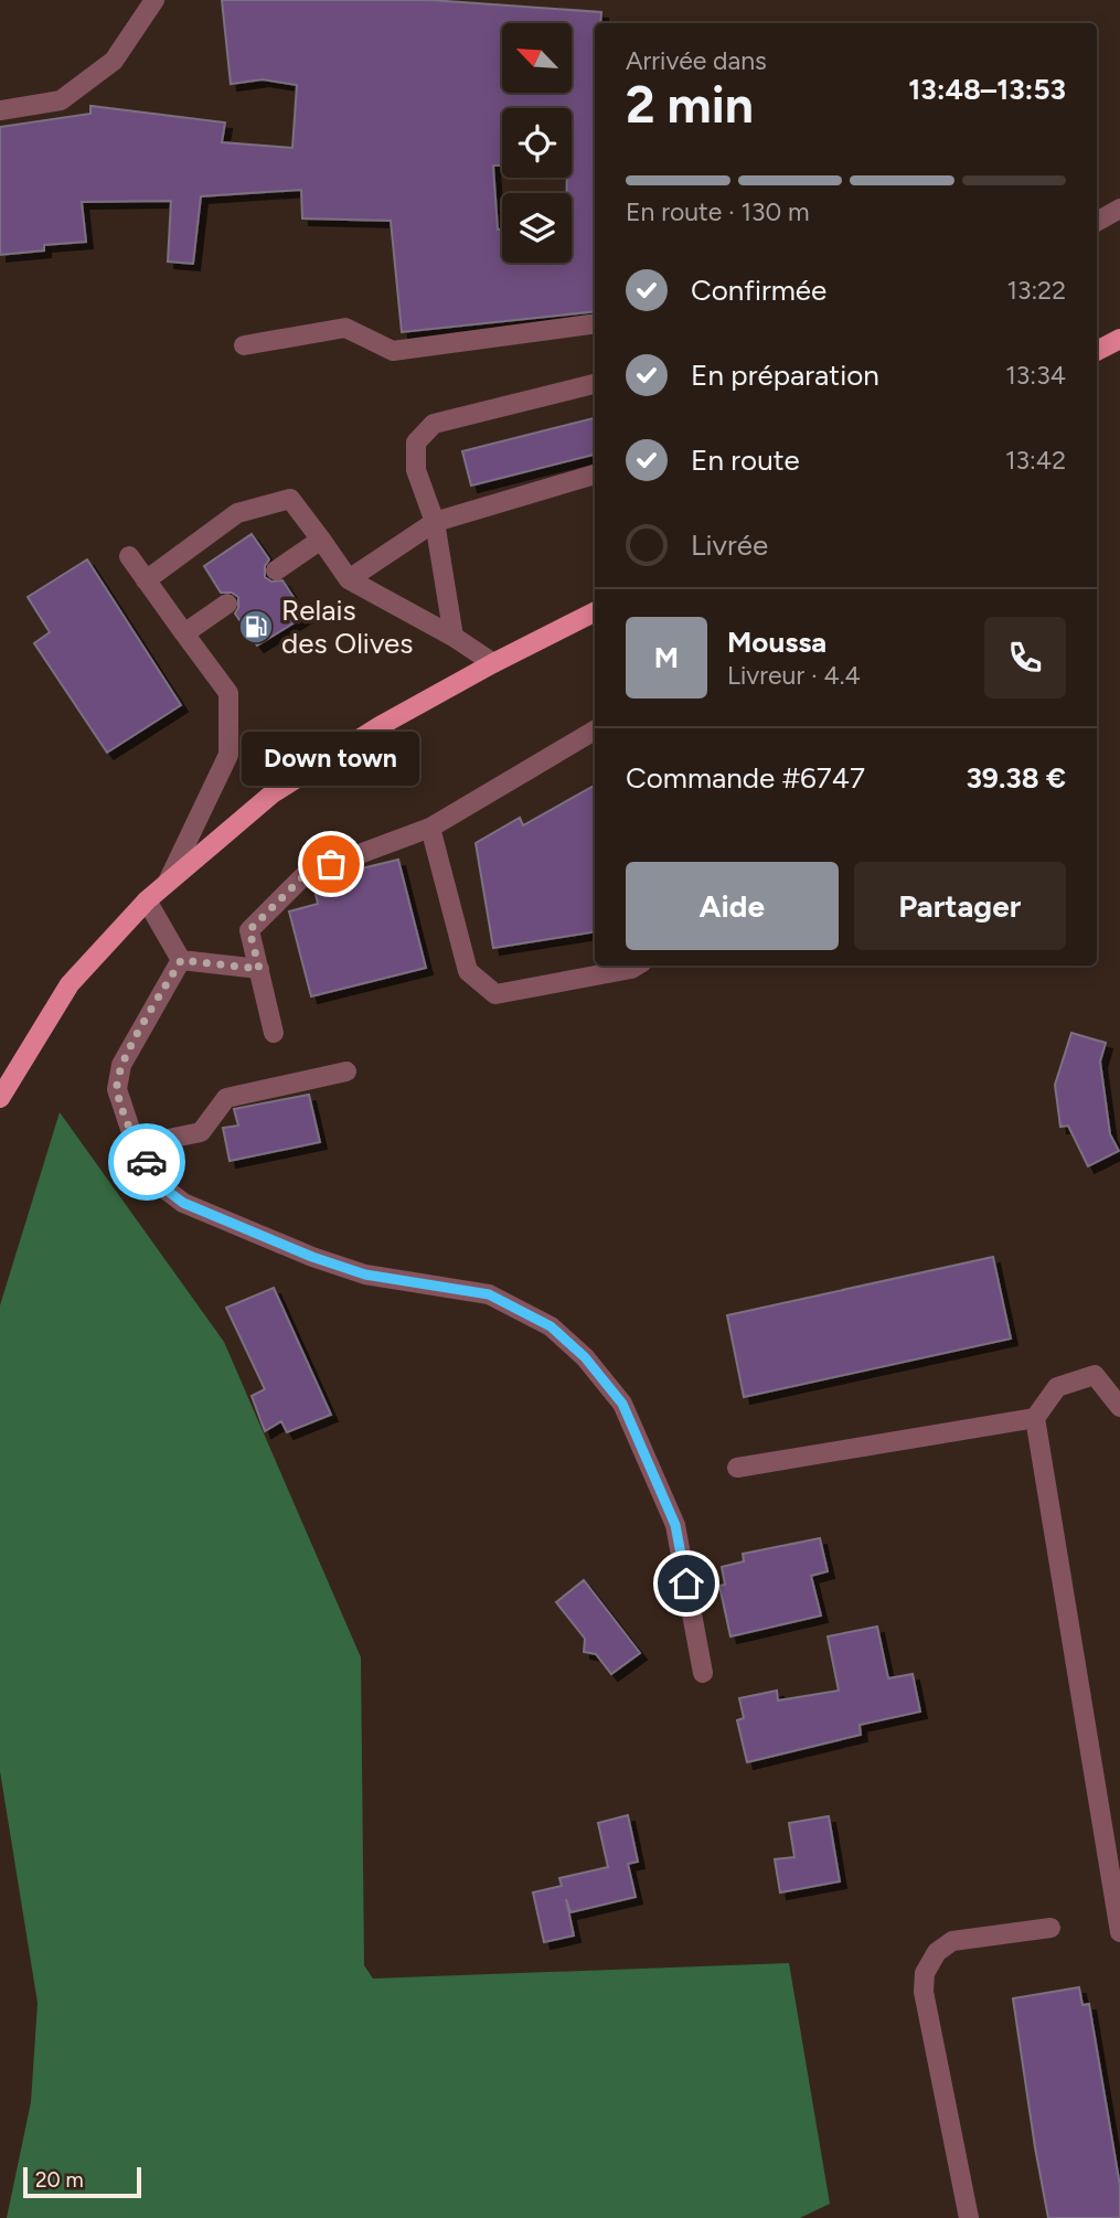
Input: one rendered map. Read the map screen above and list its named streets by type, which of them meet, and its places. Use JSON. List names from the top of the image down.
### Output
{
  "places": {
    "fuel station": ["Relais des Olives"],
    "other": ["Down town"]
  },
  "scale_bar": "20 m",
  "north": "top left",
  "page": {
    "heading": ["2 min", "Arrivée dans", "13:48–13:53"],
    "panel": [
      "Moussa",
      "Livreur · 4.4",
      "Commande #6747",
      "39.38 €"
    ],
    "bar": "En route · 130 m",
    "list": [
      ["Confirmée", "13:22"],
      ["En préparation", "13:34"],
      ["En route", "13:42"],
      "Livrée"
    ],
    "round": "M",
    "bubble": "Down town",
    "buttons": ["Aide", "Partager"],
    "scale": "20 m"
  }
}
